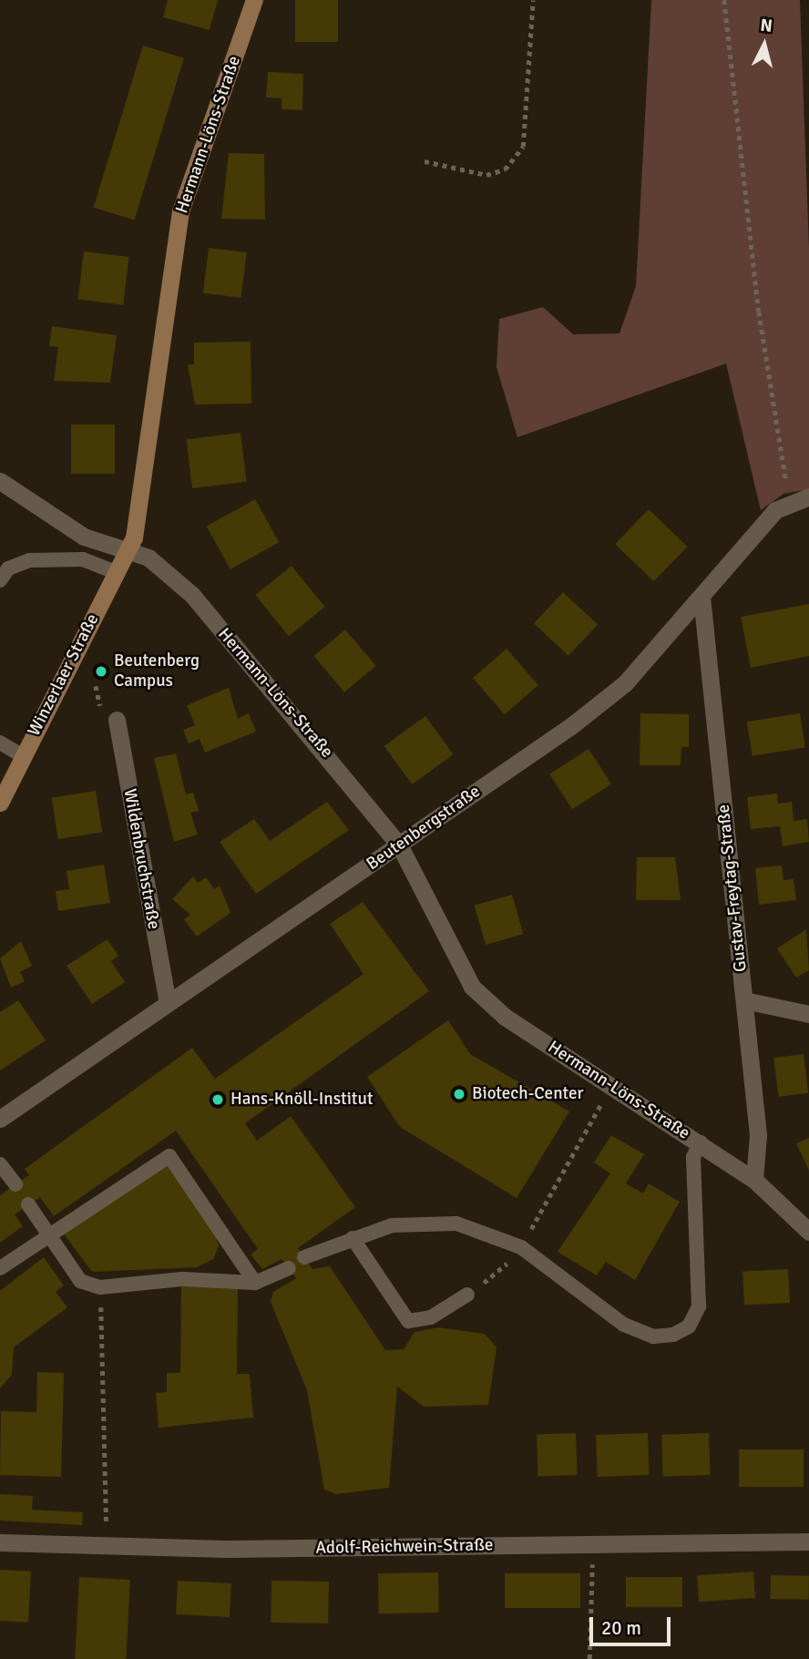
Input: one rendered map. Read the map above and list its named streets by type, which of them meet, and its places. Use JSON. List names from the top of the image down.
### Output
{
  "streets": {
    "main road": ["Hermann-Löns-Straße", "Winzerlaer Straße"],
    "street": [
      "Beutenbergstraße",
      "Wildenbruchstraße",
      "Gustav-Freytag-Straße",
      "Adolf-Reichwein-Straße"
    ]
  },
  "crossings": [
    ["Hermann-Löns-Straße", "Winzerlaer Straße"],
    ["Hermann-Löns-Straße", "Beutenbergstraße"],
    ["Hermann-Löns-Straße", "Gustav-Freytag-Straße"],
    ["Beutenbergstraße", "Wildenbruchstraße"],
    ["Beutenbergstraße", "Gustav-Freytag-Straße"]
  ],
  "places": ["Beutenberg Campus", "Biotech-Center", "Hans-Knöll-Institut"],
  "scale_bar": "20 m",
  "north": "top"
}
